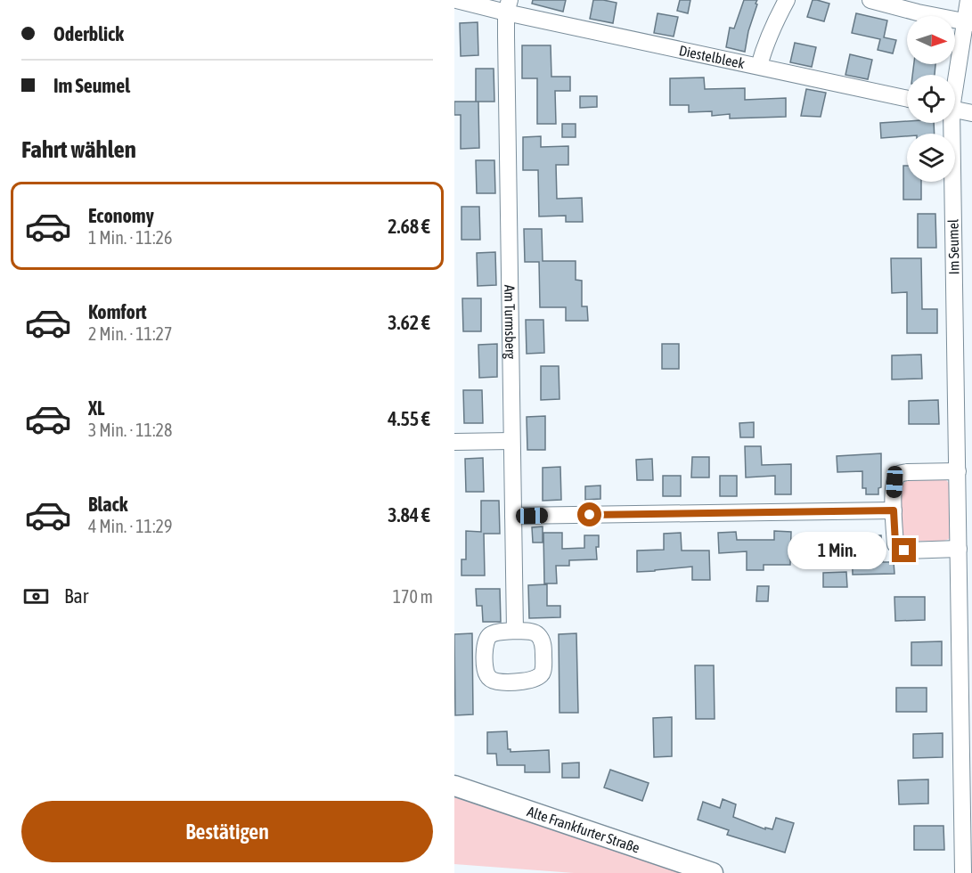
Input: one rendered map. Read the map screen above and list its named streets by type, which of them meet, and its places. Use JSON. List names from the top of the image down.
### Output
{
  "streets": {
    "street": [
      "Diestelbleek",
      "Im Seumel",
      "Am Turmsberg",
      "Alte Frankfurter Straße"
    ]
  },
  "crossings": [
    ["Diestelbleek", "Am Turmsberg"]
  ],
  "north": "right",
  "page": {
    "banner": ["Oderblick", "Im Seumel"],
    "heading": "Fahrt wählen",
    "list": [
      {
        "name": "Economy",
        "note": "1 Min. · 11:26",
        "value": "2.68 €"
      },
      {
        "name": "Komfort",
        "note": "2 Min. · 11:27",
        "value": "3.62 €"
      },
      {
        "name": "XL",
        "note": "3 Min. · 11:28",
        "value": "4.55 €"
      },
      {
        "name": "Black",
        "note": "4 Min. · 11:29",
        "value": "3.84 €"
      }
    ],
    "bubble": "1 Min.",
    "pay": ["Bar", "170 m"],
    "buttons": "Bestätigen"
  }
}
